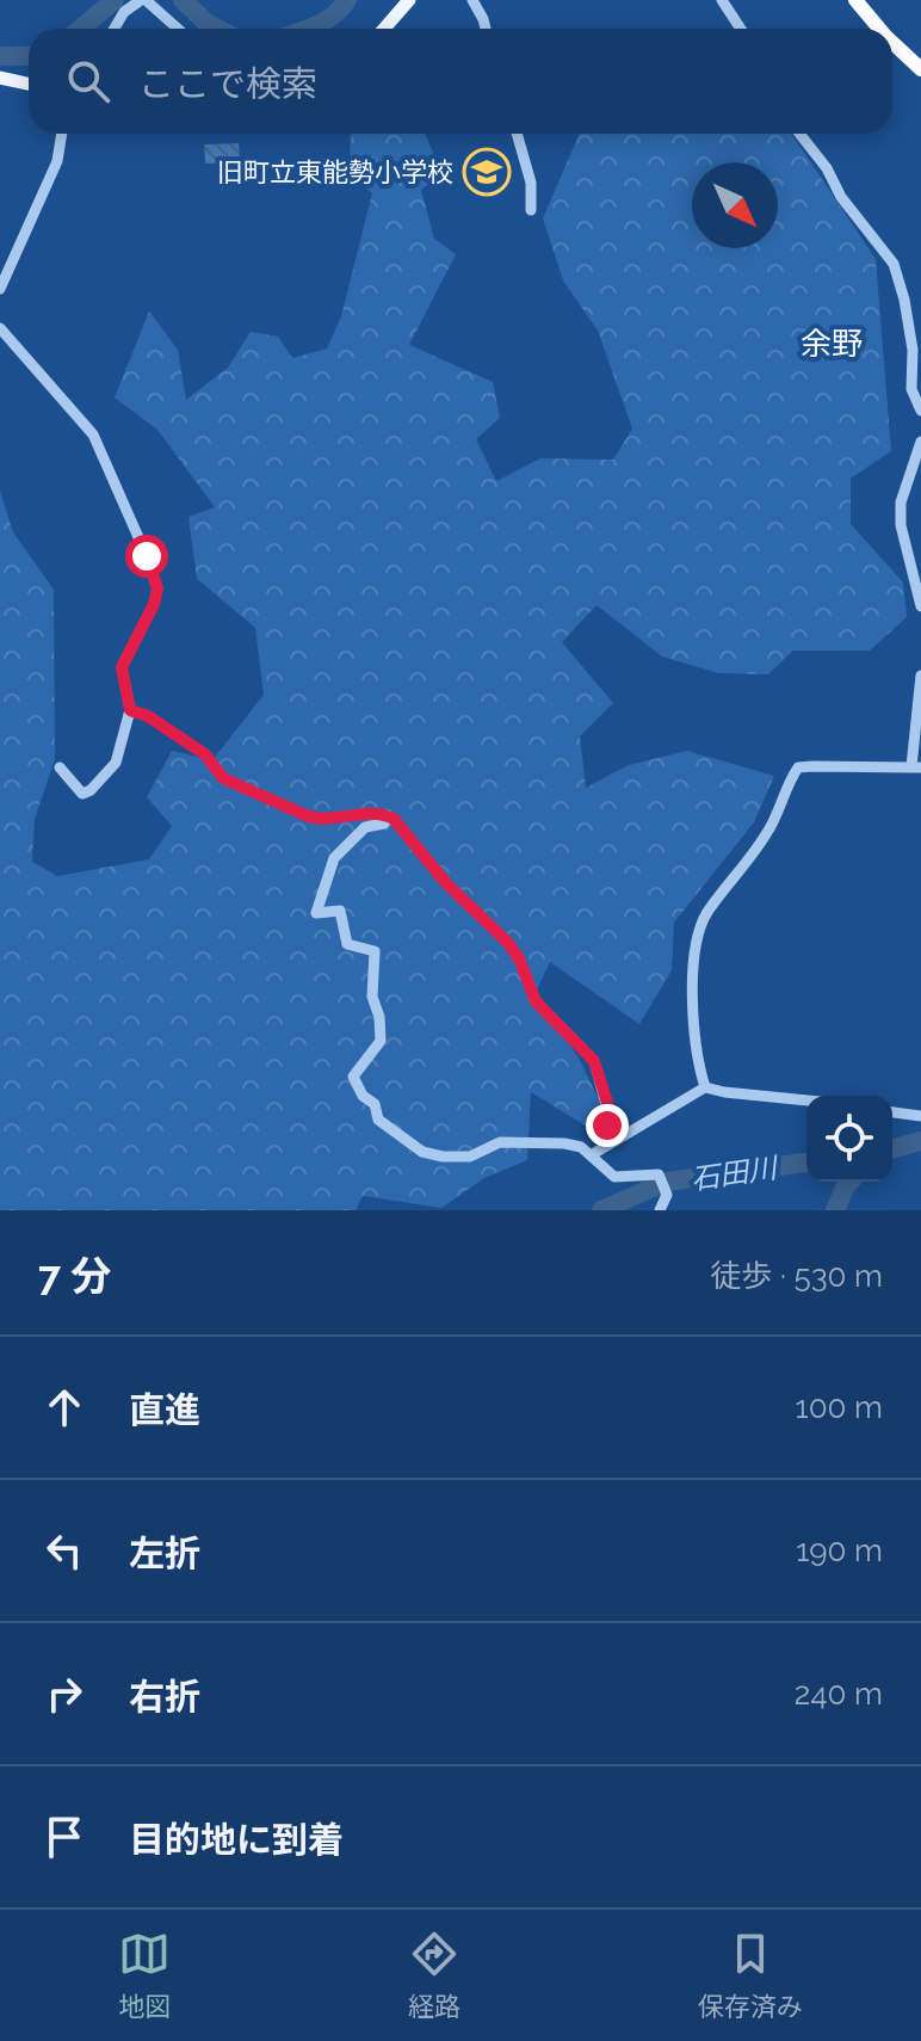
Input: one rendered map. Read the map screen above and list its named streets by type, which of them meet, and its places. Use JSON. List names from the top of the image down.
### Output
{
  "districts": ["余野"],
  "water": ["石田川"],
  "places": {
    "school or university": ["旧町立東能勢小学校"]
  },
  "north": "bottom right",
  "page": {
    "search": "ここで検索",
    "heading": ["7 分", "徒歩 · 530 m"],
    "list": [
      ["直進", "100 m"],
      ["左折", "190 m"],
      ["右折", "240 m"],
      "目的地に到着"
    ],
    "nav": ["地図", "経路", "保存済み"]
  }
}
